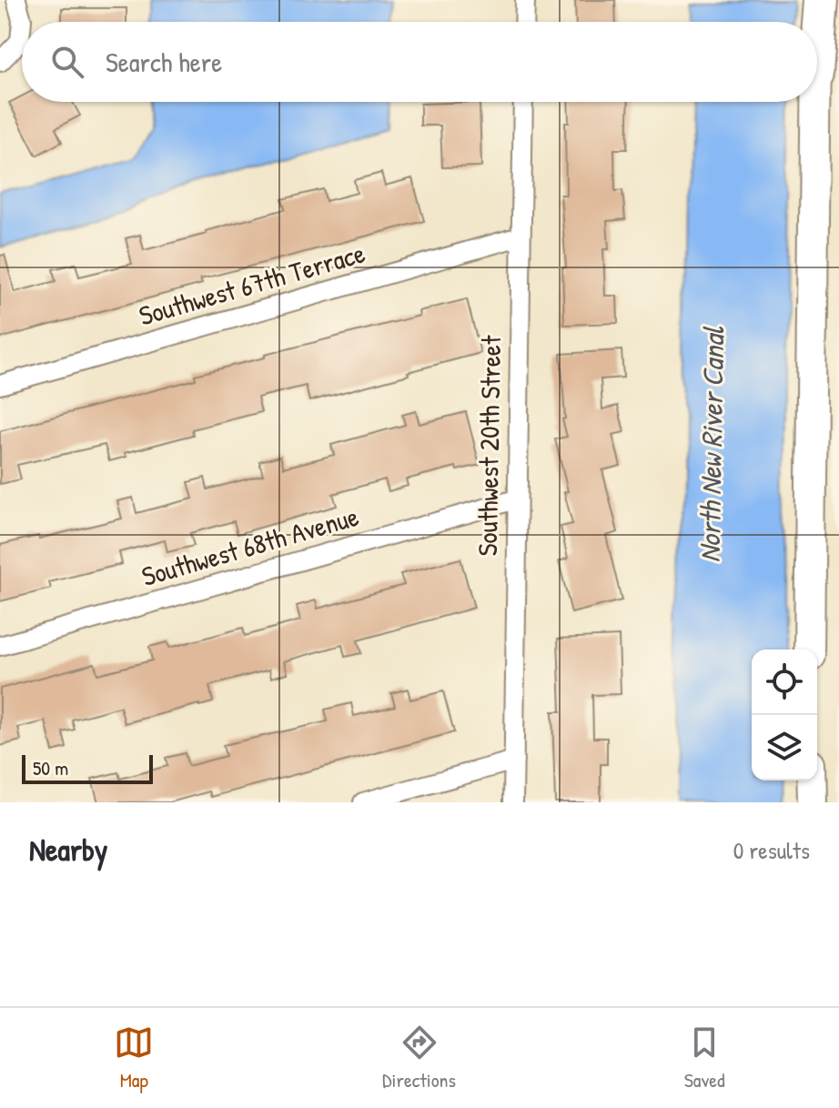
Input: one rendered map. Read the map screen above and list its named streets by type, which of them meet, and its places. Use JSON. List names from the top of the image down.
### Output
{
  "streets": {
    "street": ["Southwest 67th Terrace", "Southwest 20th Street", "Southwest 68th Avenue"]
  },
  "crossings": [
    ["Southwest 67th Terrace", "Southwest 20th Street"],
    ["Southwest 20th Street", "Southwest 68th Avenue"]
  ],
  "water": ["North New River Canal"],
  "scale_bar": "50 m",
  "page": {
    "search": "Search here",
    "scale": "50 m",
    "heading": ["Nearby", "0 results"],
    "nav": ["Map", "Directions", "Saved"]
  }
}
